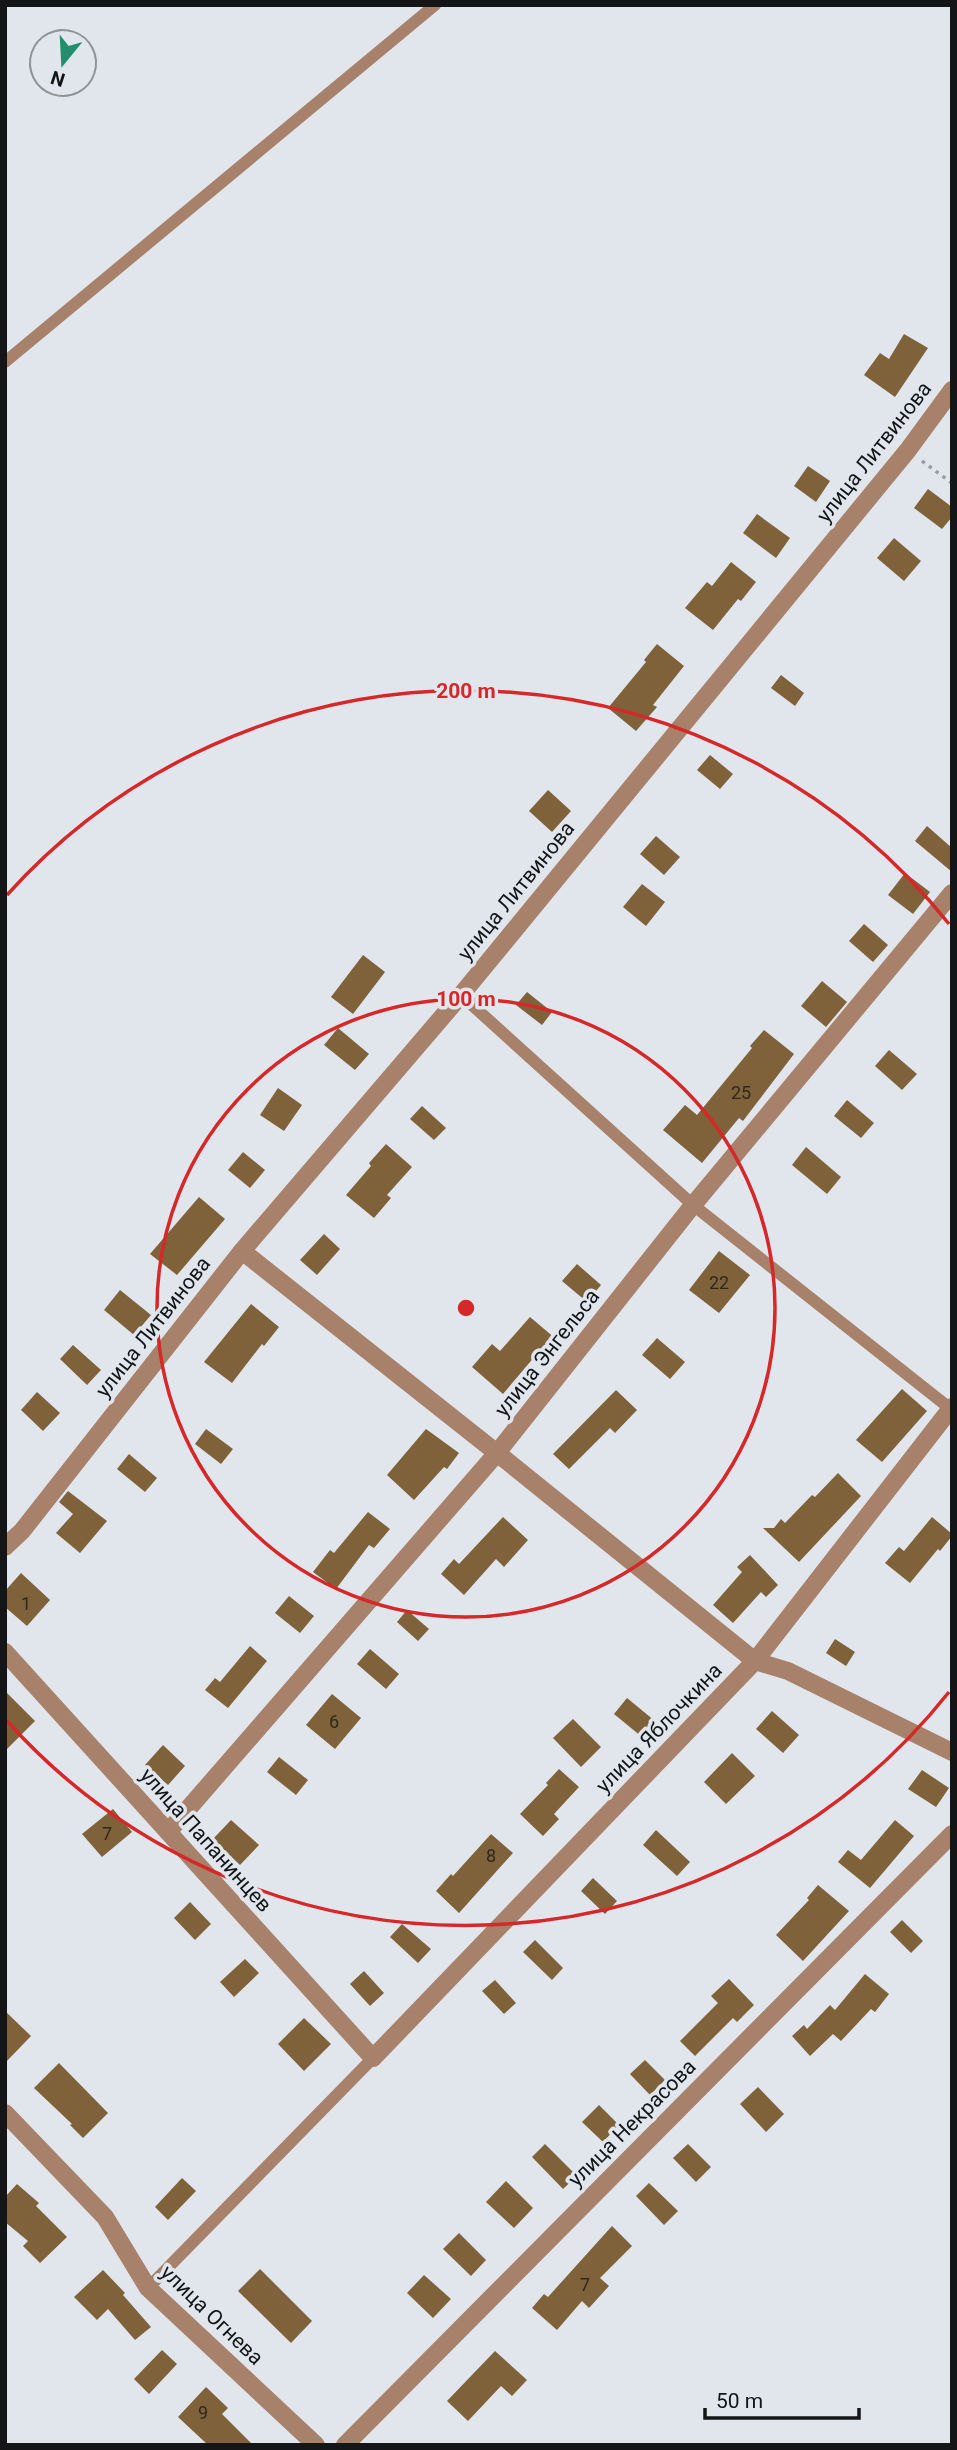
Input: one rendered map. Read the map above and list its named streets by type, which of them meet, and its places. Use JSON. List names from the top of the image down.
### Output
{
  "streets": {
    "street": [
      "улица Литвинова",
      "улица Энгельса",
      "улица Яблочкина",
      "улица Папанинцев",
      "улица Некрасова",
      "улица Огнева"
    ]
  },
  "crossings": [
    ["улица Энгельса", "улица Папанинцев"],
    ["улица Яблочкина", "улица Папанинцев"]
  ],
  "house_numbers": [
    "25",
    "22",
    "1",
    "6",
    "7",
    "8",
    "7",
    "9"
  ],
  "scale_bar": "50 m",
  "north": "bottom",
  "rings": ["200 m", "100 m"]
}
